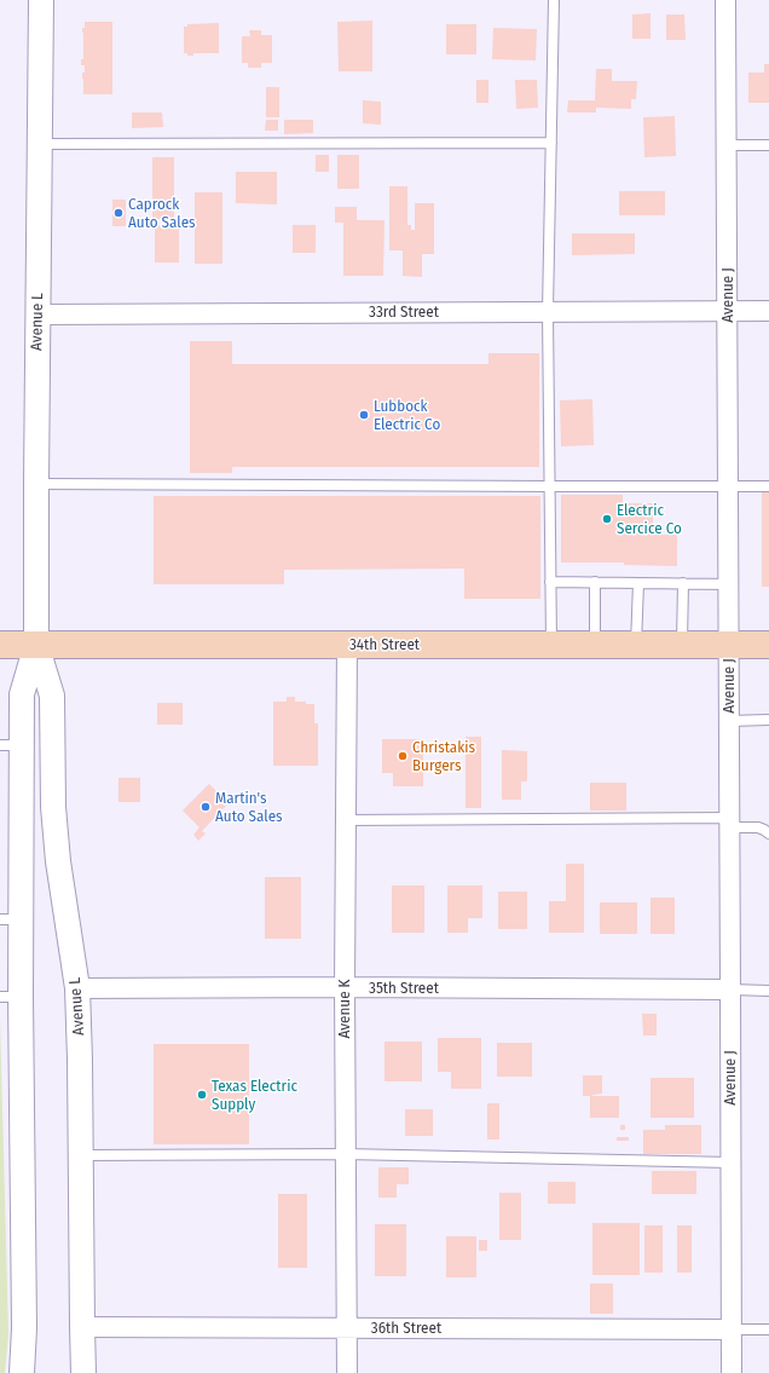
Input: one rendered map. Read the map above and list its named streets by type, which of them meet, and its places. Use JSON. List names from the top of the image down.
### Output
{
  "streets": {
    "main road": ["34th Street"],
    "street": [
      "Avenue J",
      "33rd Street",
      "Avenue L",
      "35th Street",
      "Avenue K",
      "36th Street"
    ]
  },
  "crossings": [
    ["Avenue J", "33rd Street"],
    ["Avenue J", "34th Street"],
    ["Avenue J", "35th Street"],
    ["Avenue J", "36th Street"],
    ["33rd Street", "Avenue L"],
    ["Avenue L", "34th Street"],
    ["Avenue L", "35th Street"],
    ["Avenue L", "36th Street"],
    ["34th Street", "Avenue K"],
    ["35th Street", "Avenue K"],
    ["Avenue K", "36th Street"]
  ],
  "places": [
    "Caprock Auto Sales",
    "Lubbock Electric Co",
    "Electric Sercice Co",
    "Christakis Burgers",
    "Martin's Auto Sales",
    "Texas Electric Supply"
  ]
}
